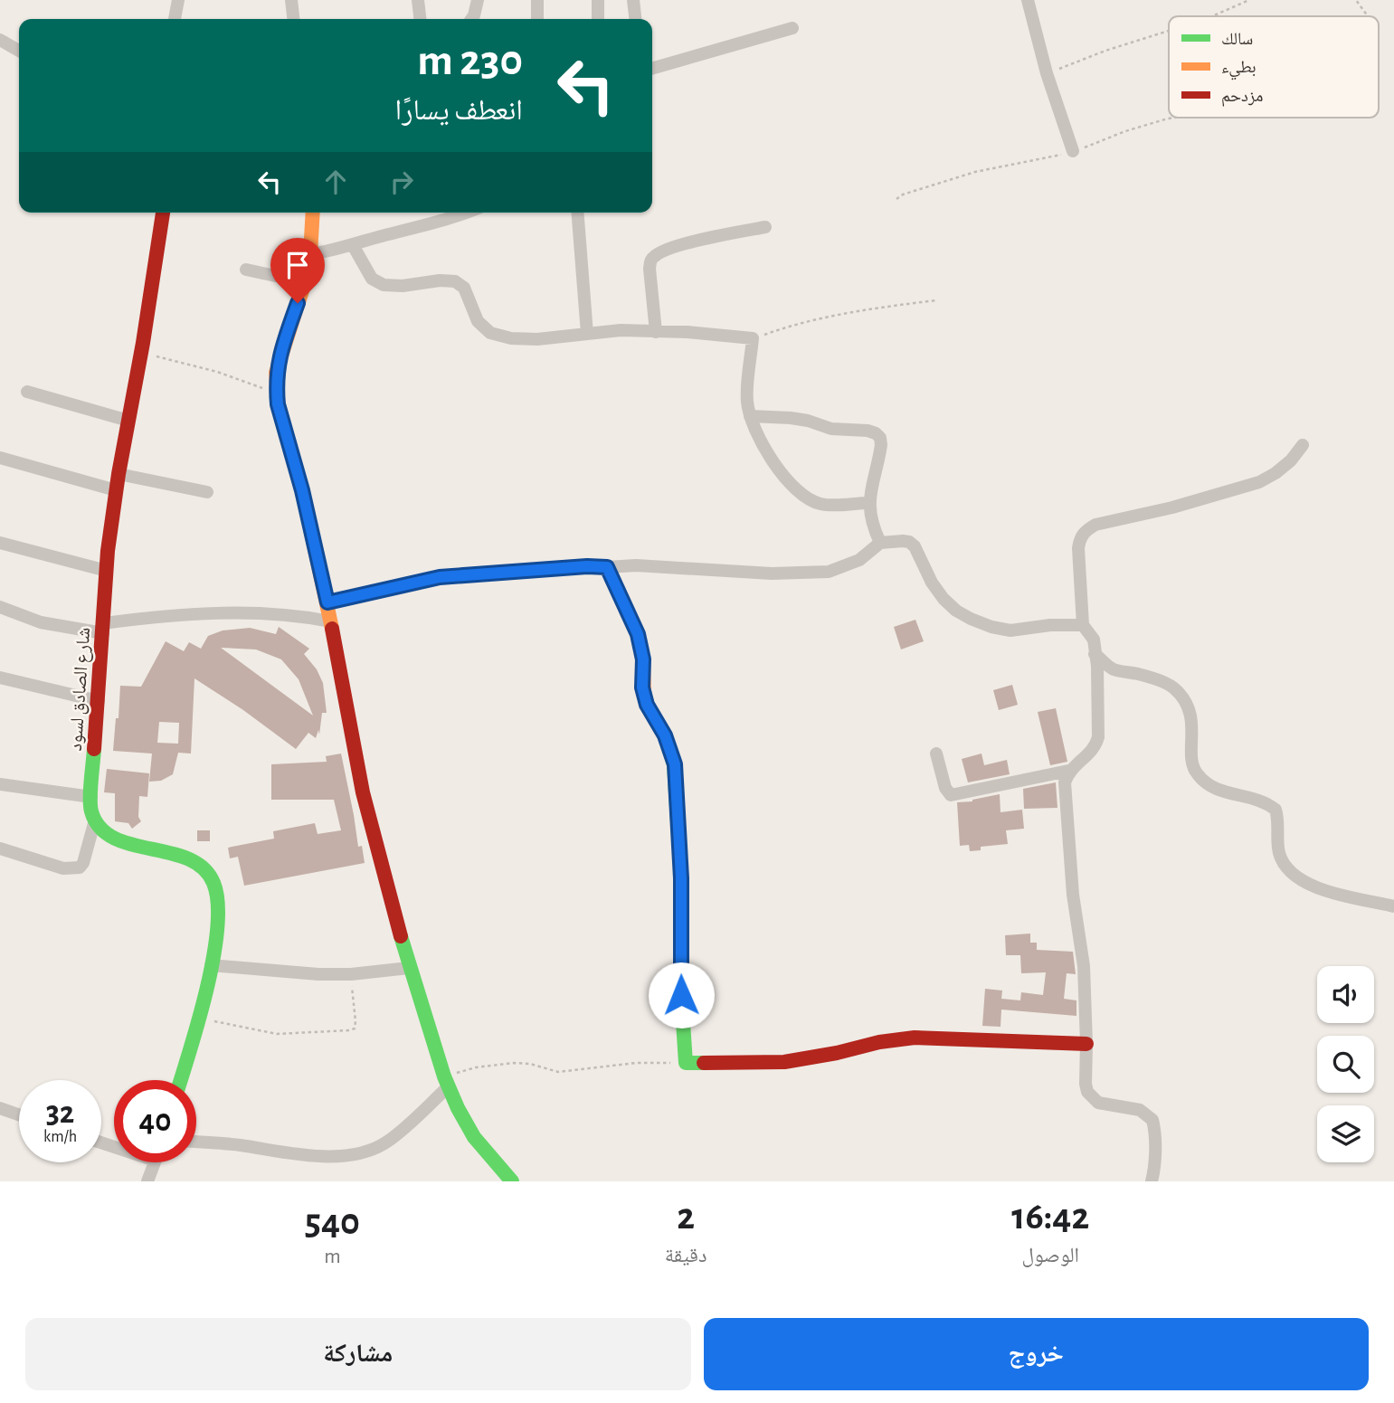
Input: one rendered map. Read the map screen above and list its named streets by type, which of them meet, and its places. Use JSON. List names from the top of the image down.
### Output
{
  "streets": {
    "street": ["شارع الصادق لسود"]
  },
  "legend": ["سالك", "بطيء", "مزدحم"],
  "page": {
    "turn": ["230 m", "انعطف يسارًا"],
    "speed": "32 km/h",
    "limit": "40",
    "eta": [
      "16:42",
      "الوصول",
      "2",
      "دقيقة",
      "540",
      "m"
    ],
    "buttons": ["خروج", "مشاركة"]
  }
}
